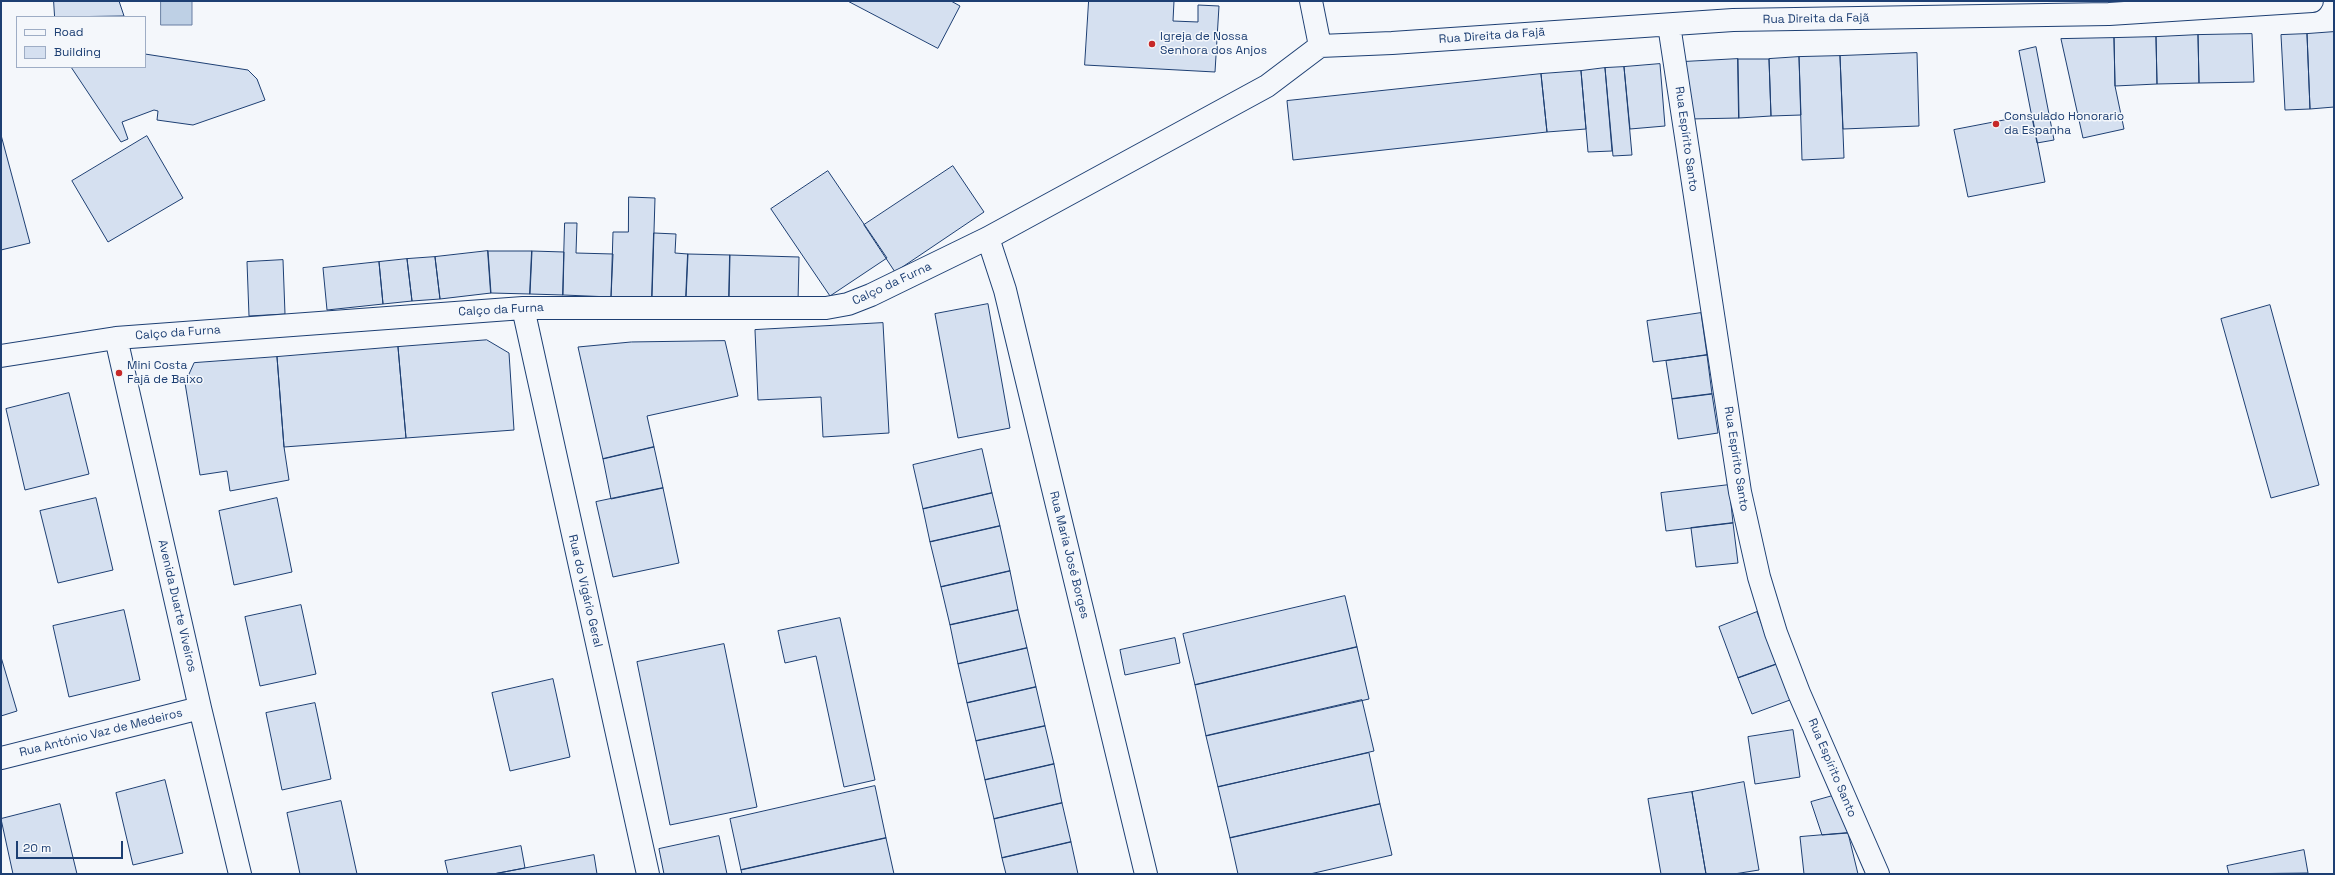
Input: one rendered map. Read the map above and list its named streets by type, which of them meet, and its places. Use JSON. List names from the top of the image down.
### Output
{
  "streets": {
    "street": [
      "Rua Direita da Fajã",
      "Rua Espírito Santo",
      "Calço da Furna",
      "Rua Maria José Borges",
      "Rua do Vigário Geral",
      "Avenida Duarte Viveiros",
      "Rua António Vaz de Medeiros"
    ]
  },
  "crossings": [
    ["Rua Direita da Fajã", "Rua Espírito Santo"],
    ["Rua Direita da Fajã", "Calço da Furna"],
    ["Calço da Furna", "Rua Maria José Borges"],
    ["Calço da Furna", "Rua do Vigário Geral"],
    ["Calço da Furna", "Avenida Duarte Viveiros"],
    ["Avenida Duarte Viveiros", "Rua António Vaz de Medeiros"]
  ],
  "places": ["Igreja de Nossa Senhora dos Anjos", "Consulado Honorario da Espanha", "Mini Costa Fajã de Baixo"],
  "legend": ["Road", "Building"],
  "scale_bar": "20 m"
}
